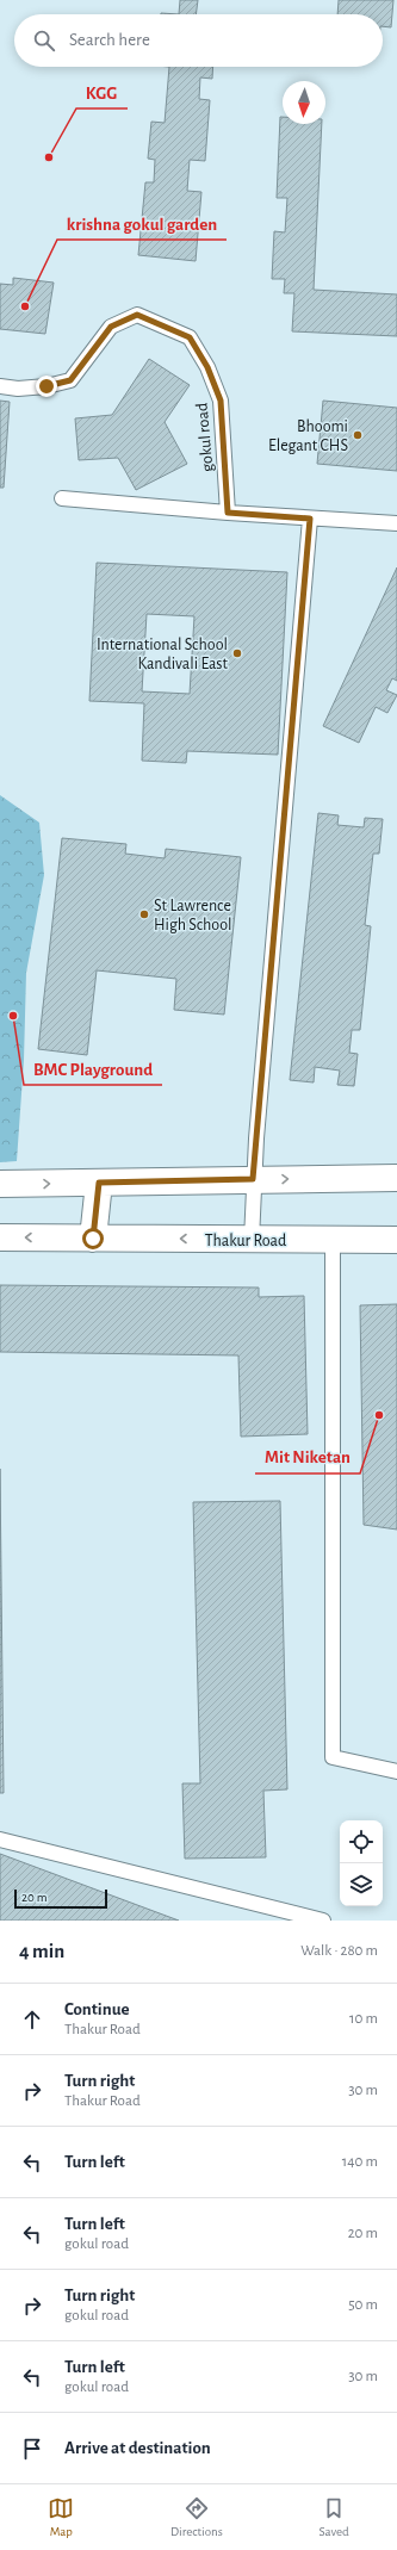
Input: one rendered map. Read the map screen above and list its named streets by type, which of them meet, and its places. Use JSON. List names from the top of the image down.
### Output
{
  "streets": {
    "street": ["Thakur Road"],
    "lane": ["gokul road"]
  },
  "places": [
    "KGG",
    "krishna gokul garden",
    "Bhoomi Elegant CHS",
    "International School Kandivali East",
    "St Lawrence High School",
    "BMC Playground",
    "Mit Niketan"
  ],
  "scale_bar": "20 m",
  "north": "bottom",
  "page": {
    "search": "Search here",
    "scale": "20 m",
    "heading": ["4 min", "Walk · 280 m"],
    "list": [
      ["Continue", "Thakur Road", "10 m"],
      ["Turn right", "Thakur Road", "30 m"],
      ["Turn left", "140 m"],
      ["Turn left", "gokul road", "20 m"],
      ["Turn right", "gokul road", "50 m"],
      ["Turn left", "gokul road", "30 m"],
      "Arrive at destination"
    ],
    "nav": ["Map", "Directions", "Saved"]
  }
}
